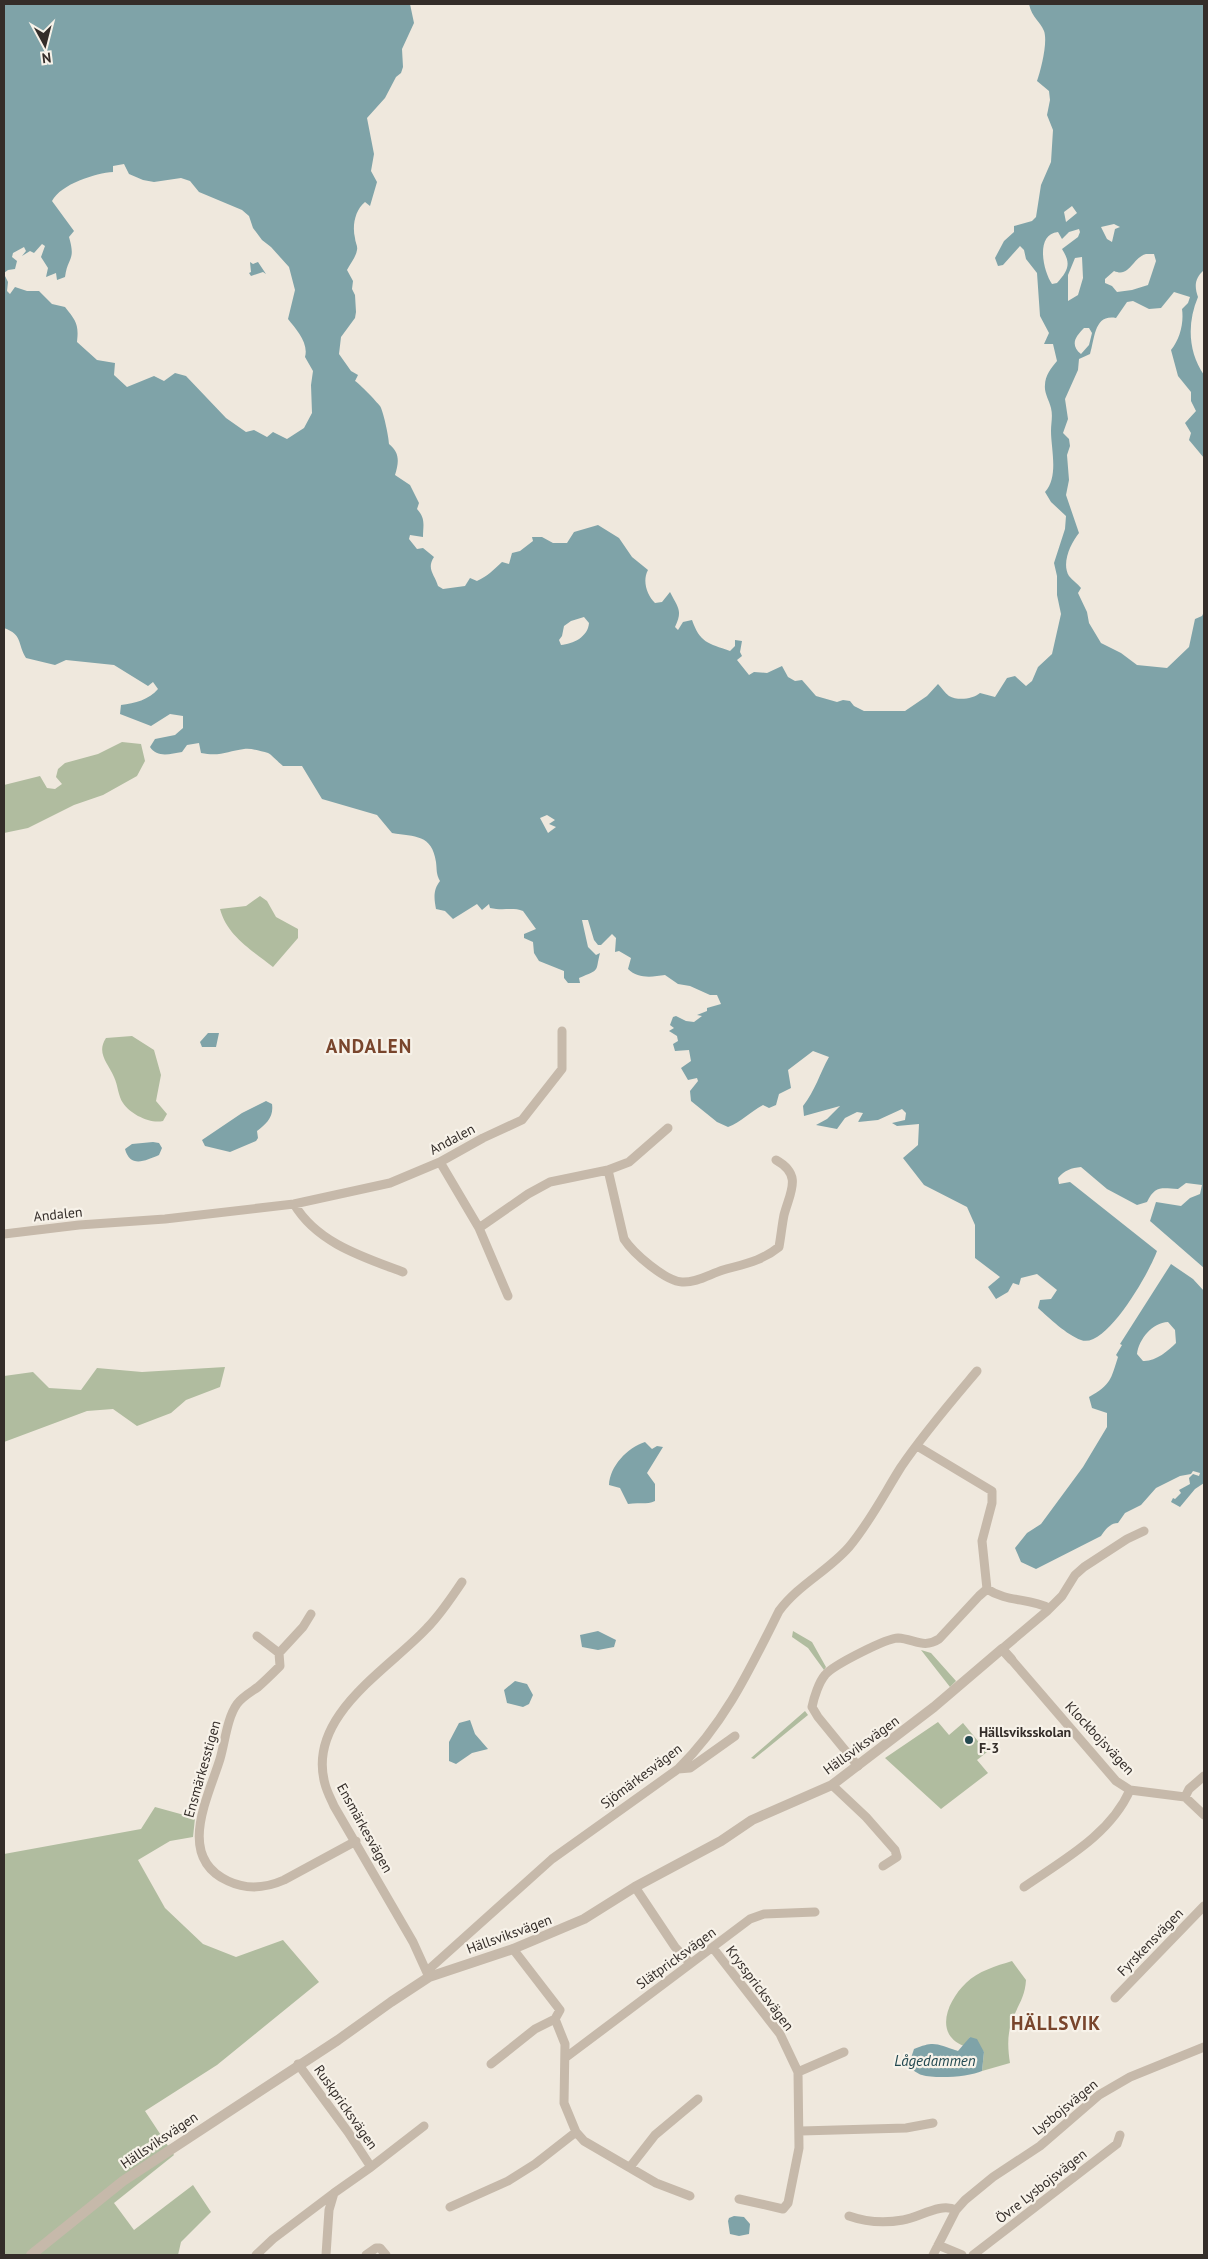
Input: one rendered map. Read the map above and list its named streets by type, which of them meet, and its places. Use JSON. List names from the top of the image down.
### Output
{
  "streets": {
    "street": [
      "Andalen",
      "Klockbojsvägen",
      "Hällsviksvägen",
      "Ensmärkesstigen",
      "Sjömärkesvägen",
      "Ensmärkesvägen",
      "Fyrskensvägen",
      "Slätpricksvägen",
      "Krysspricksvägen",
      "Ruskpricksvägen",
      "Lysbojsvägen",
      "Övre Lysbojsvägen"
    ]
  },
  "crossings": [
    ["Hällsviksvägen", "Sjömärkesvägen"],
    ["Hällsviksvägen", "Ensmärkesvägen"],
    ["Hällsviksvägen", "Ruskpricksvägen"],
    ["Ensmärkesstigen", "Ensmärkesvägen"],
    ["Sjömärkesvägen", "Ensmärkesvägen"],
    ["Slätpricksvägen", "Krysspricksvägen"]
  ],
  "districts": ["ANDALEN", "HÄLLSVIK"],
  "water": ["Lågedammen"],
  "places": ["Hällsviksskolan F-3"],
  "north": "bottom"
}
